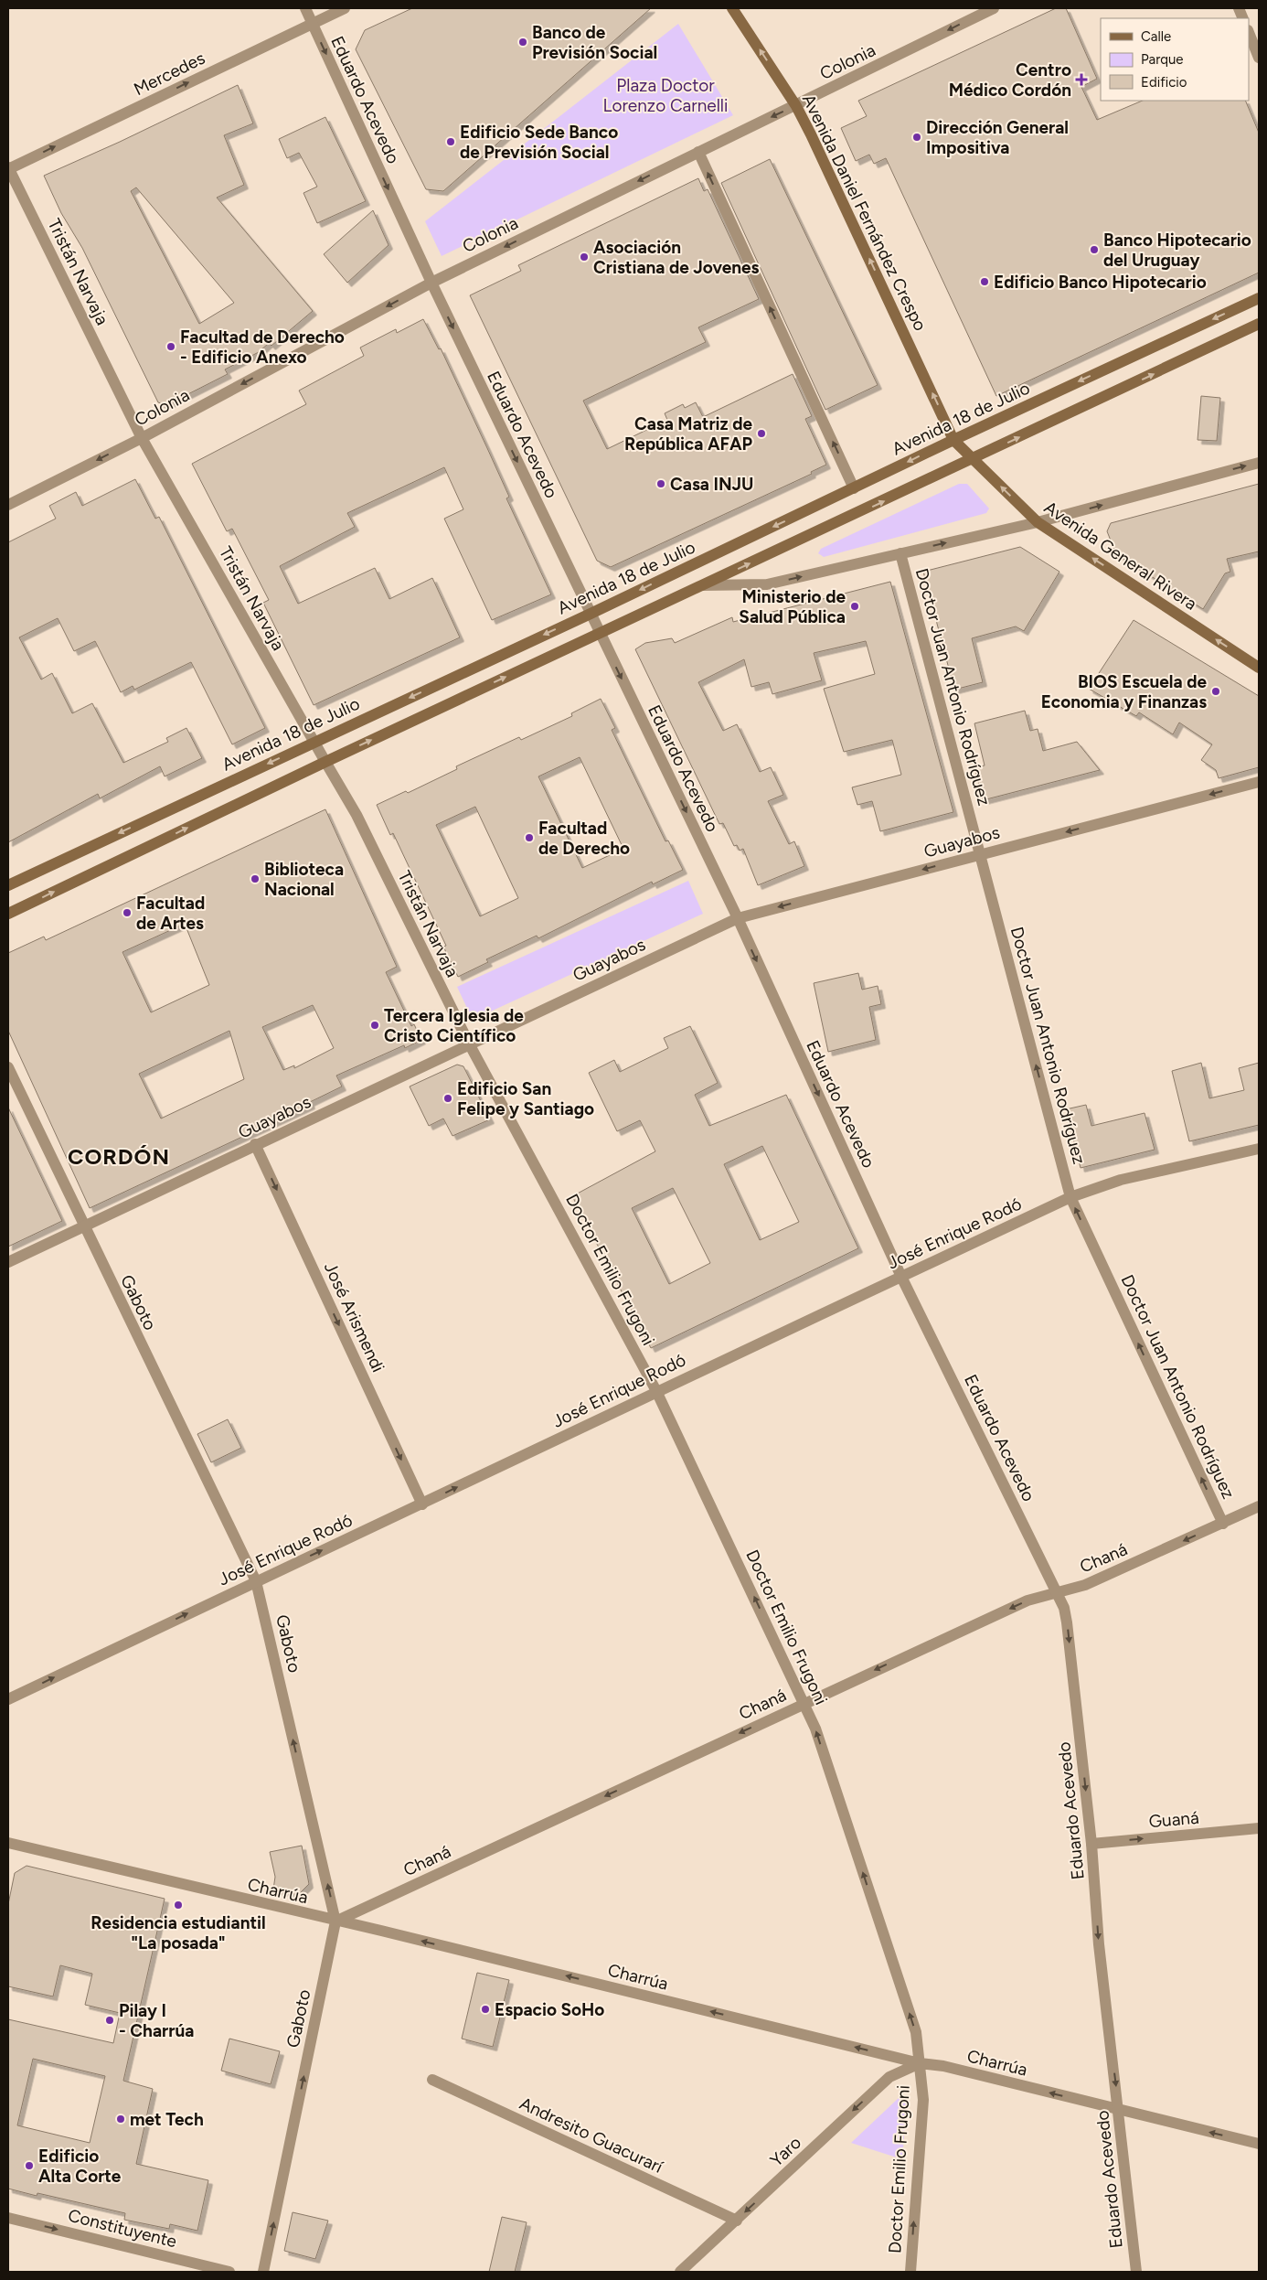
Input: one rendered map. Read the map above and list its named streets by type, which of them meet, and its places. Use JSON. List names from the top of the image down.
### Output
{
  "streets": {
    "main road": ["Avenida Daniel Fernández Crespo", "Avenida 18 de Julio", "Avenida General Rivera"],
    "street": [
      "Colonia",
      "Mercedes",
      "Eduardo Acevedo",
      "Tristán Narvaja",
      "Doctor Juan Antonio Rodríguez",
      "Guayabos",
      "José Enrique Rodó",
      "Doctor Emilio Frugoni",
      "Gaboto",
      "José Arismendi",
      "Chaná",
      "Guaná",
      "Charrúa",
      "Andresito Guacurarí",
      "Yaro",
      "Constituyente"
    ]
  },
  "crossings": [
    ["Colonia", "Eduardo Acevedo"],
    ["Colonia", "Avenida Daniel Fernández Crespo"],
    ["Colonia", "Tristán Narvaja"],
    ["Mercedes", "Eduardo Acevedo"],
    ["Mercedes", "Tristán Narvaja"],
    ["Eduardo Acevedo", "Avenida 18 de Julio"],
    ["Eduardo Acevedo", "Guayabos"],
    ["Eduardo Acevedo", "José Enrique Rodó"],
    ["Eduardo Acevedo", "Chaná"],
    ["Eduardo Acevedo", "Guaná"],
    ["Eduardo Acevedo", "Charrúa"],
    ["Avenida Daniel Fernández Crespo", "Avenida 18 de Julio"],
    ["Avenida Daniel Fernández Crespo", "Avenida General Rivera"],
    ["Tristán Narvaja", "Avenida 18 de Julio"],
    ["Tristán Narvaja", "Guayabos"],
    ["Tristán Narvaja", "Doctor Emilio Frugoni"],
    ["Avenida 18 de Julio", "Avenida General Rivera"],
    ["Doctor Juan Antonio Rodríguez", "Guayabos"],
    ["Doctor Juan Antonio Rodríguez", "José Enrique Rodó"],
    ["Doctor Juan Antonio Rodríguez", "Chaná"],
    ["Guayabos", "Doctor Emilio Frugoni"],
    ["Guayabos", "Gaboto"],
    ["Guayabos", "José Arismendi"],
    ["José Enrique Rodó", "Doctor Emilio Frugoni"],
    ["José Enrique Rodó", "Gaboto"],
    ["José Enrique Rodó", "José Arismendi"],
    ["Doctor Emilio Frugoni", "Chaná"],
    ["Doctor Emilio Frugoni", "Charrúa"],
    ["Doctor Emilio Frugoni", "Yaro"],
    ["Gaboto", "Chaná"],
    ["Gaboto", "Charrúa"],
    ["Chaná", "Charrúa"],
    ["Charrúa", "Yaro"],
    ["Andresito Guacurarí", "Yaro"]
  ],
  "one_way": [
    "Colonia",
    "Mercedes",
    "Eduardo Acevedo",
    "Avenida Daniel Fernández Crespo",
    "Avenida General Rivera",
    "Doctor Juan Antonio Rodríguez",
    "Guayabos",
    "José Enrique Rodó",
    "Doctor Emilio Frugoni",
    "Gaboto",
    "José Arismendi",
    "Chaná",
    "Guaná",
    "Charrúa",
    "Yaro",
    "Constituyente"
  ],
  "districts": ["CORDÓN"],
  "parks": ["Plaza Doctor Lorenzo Carnelli"],
  "places": {
    "other": [
      "Banco de Previsión Social",
      "Dirección General Impositiva",
      "Edificio Sede Banco de Previsión Social",
      "Banco Hipotecario del Uruguay",
      "Asociación Cristiana de Jovenes",
      "Edificio Banco Hipotecario",
      "Facultad de Derecho - Edificio Anexo",
      "Casa Matriz de República AFAP",
      "Casa INJU",
      "Ministerio de Salud Pública",
      "BIOS Escuela de Economia y Finanzas",
      "Facultad de Derecho",
      "Biblioteca Nacional",
      "Facultad de Artes",
      "Tercera Iglesia de Cristo Científico",
      "Edificio San Felipe y Santiago",
      "Residencia estudiantil \"La posada\"",
      "Espacio SoHo",
      "Pilay I - Charrúa",
      "met Tech",
      "Edificio Alta Corte"
    ],
    "health": ["Centro Médico Cordón"]
  },
  "legend": ["Calle", "Parque", "Edificio"]
}
